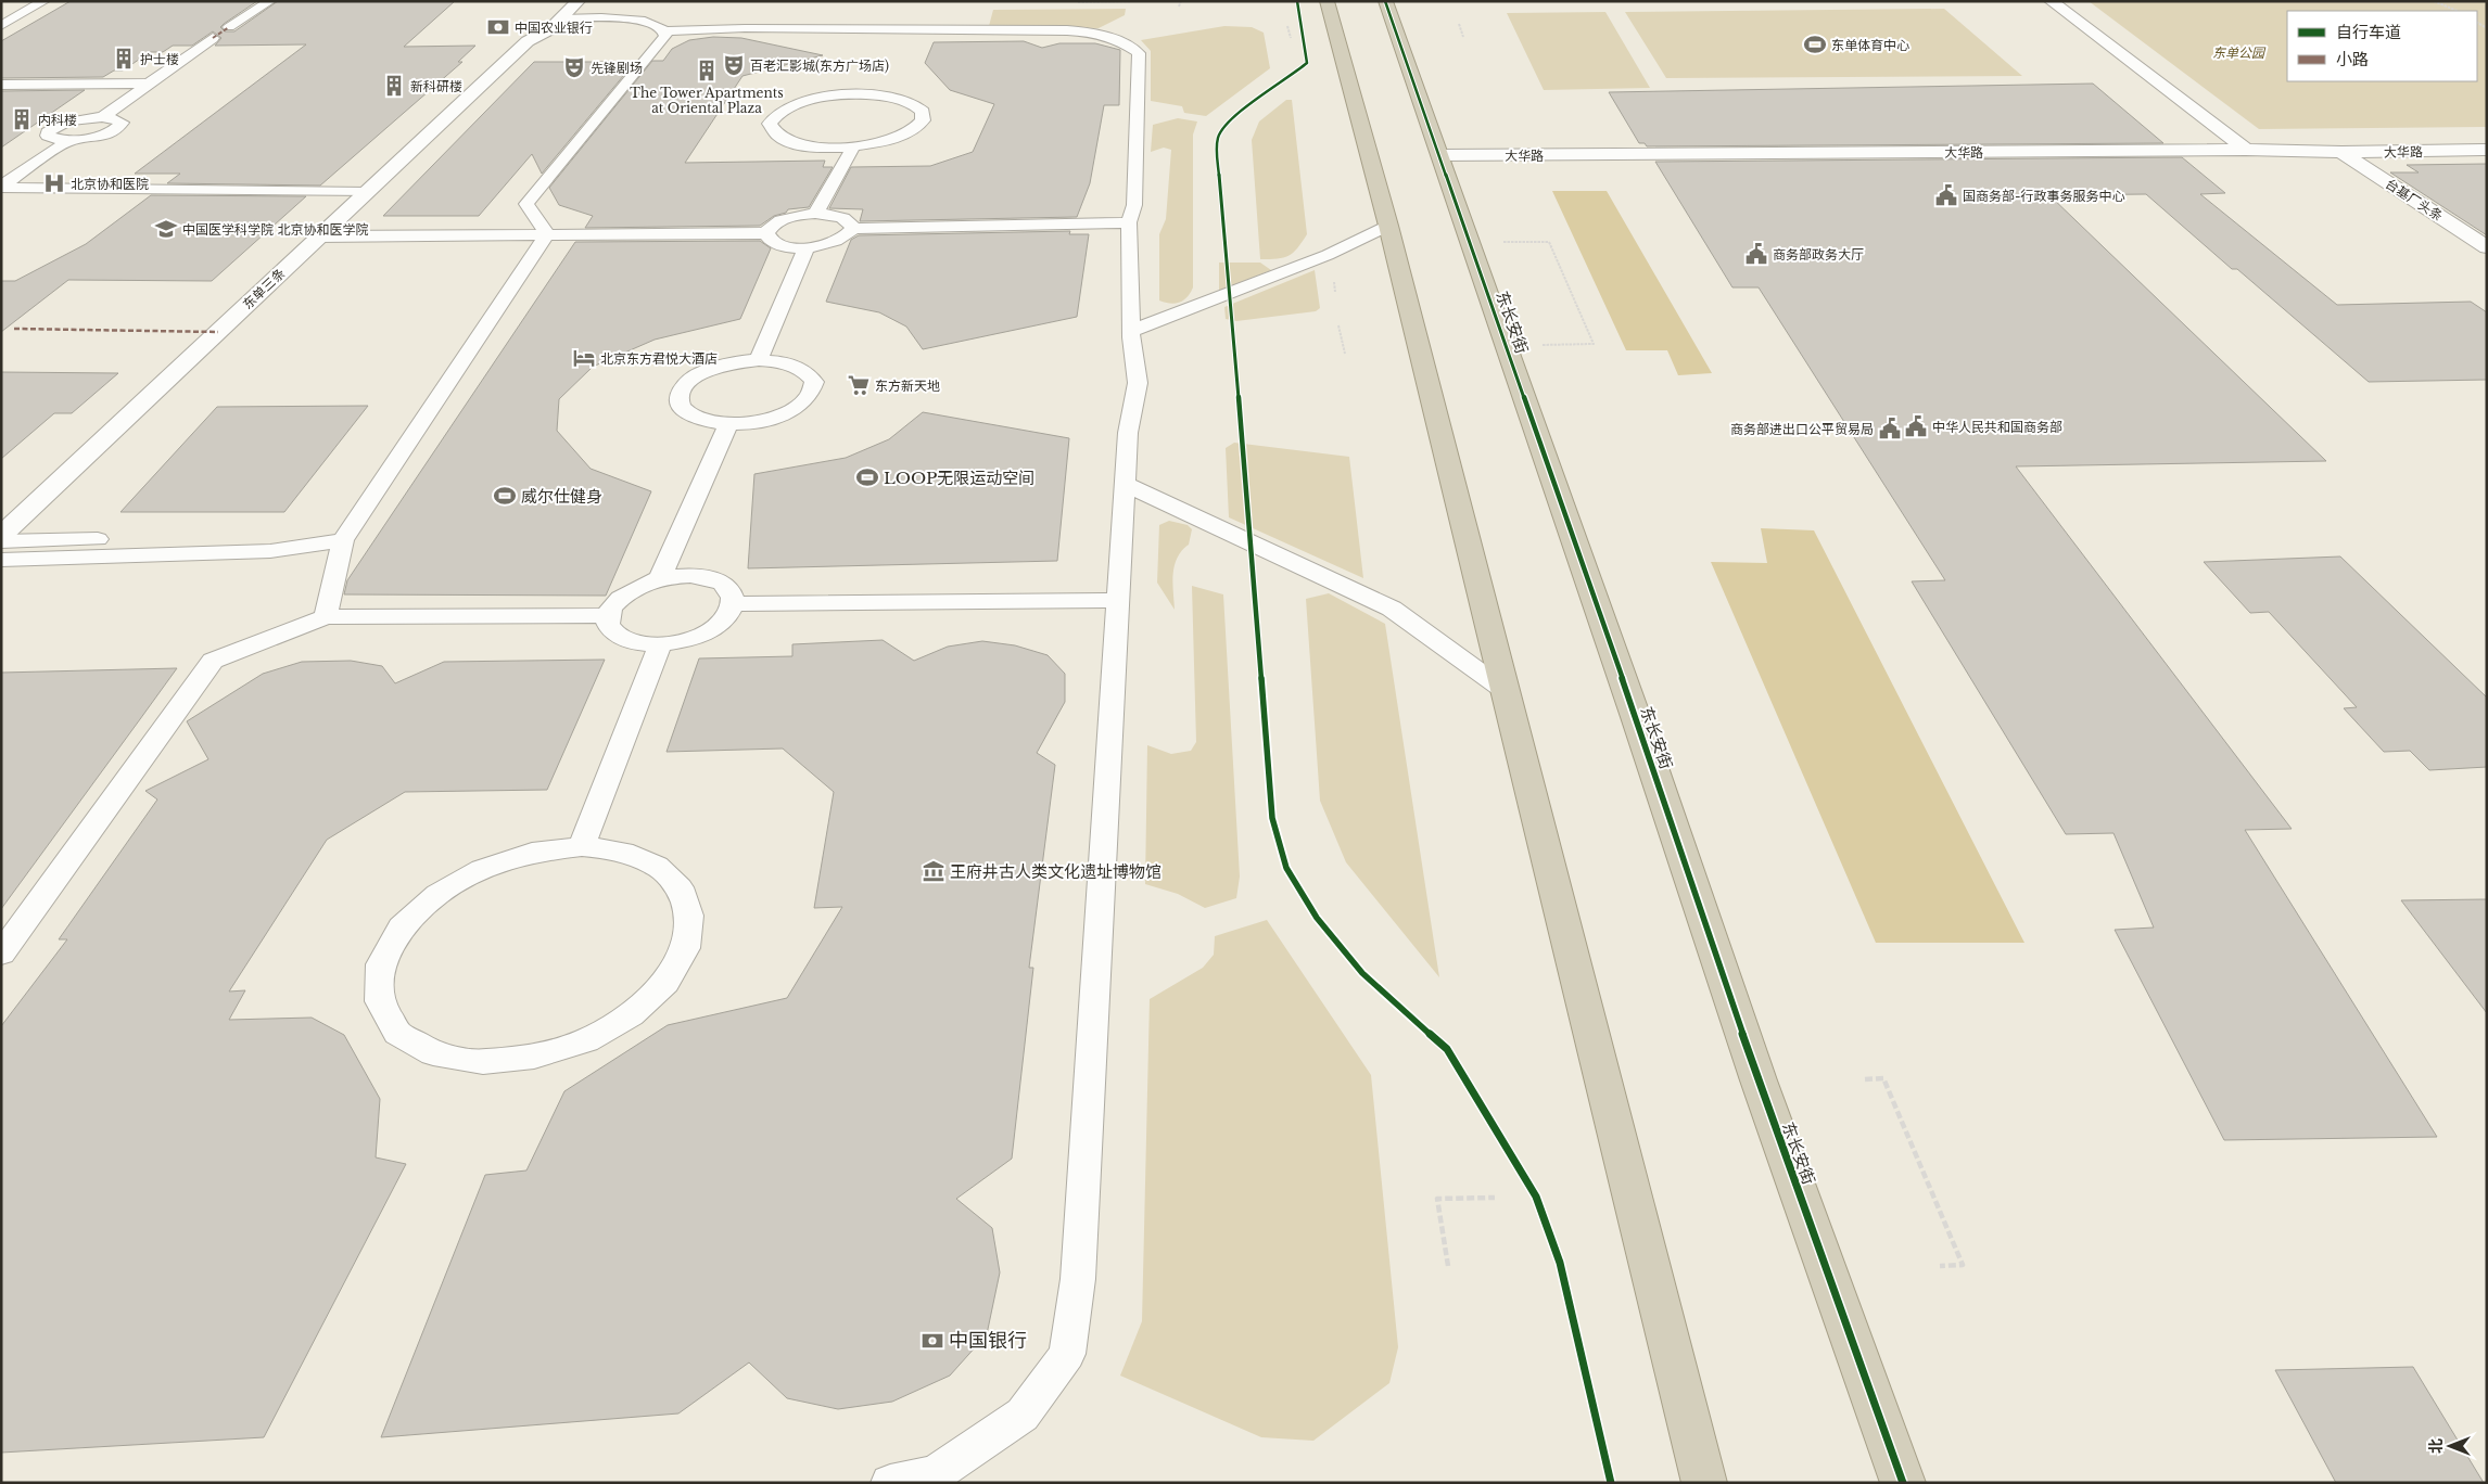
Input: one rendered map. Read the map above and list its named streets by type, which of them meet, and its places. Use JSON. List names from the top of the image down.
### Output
{
  "streets": {
    "highway": ["东长安街"],
    "street": ["大华路", "台基厂头条", "东单三条"]
  },
  "crossings": [
    ["大华路", "台基厂头条"],
    ["大华路", "东长安街"]
  ],
  "parks": ["东单公园"],
  "places": {
    "bank": ["中国农业银行", "中国银行"],
    "sports": ["东单体育中心", "LOOP无限运动空间", "威尔仕健身"],
    "building": [
      "护士楼",
      "The Tower Apartments at Oriental Plaza",
      "新科研楼",
      "内科楼"
    ],
    "theatre": ["百老汇影城(东方广场店)", "先锋剧场"],
    "hospital": ["北京协和医院"],
    "public building": [
      "国商务部-行政事务服务中心",
      "商务部政务大厅",
      "中华人民共和国商务部",
      "商务部进出口公平贸易局"
    ],
    "school or university": ["中国医学科学院 北京协和医学院"],
    "hotel": ["北京东方君悦大酒店"],
    "supermarket": ["东方新天地"],
    "museum": ["王府井古人类文化遗址博物馆"]
  },
  "legend": ["自行车道", "小路"],
  "north": "left"
}
